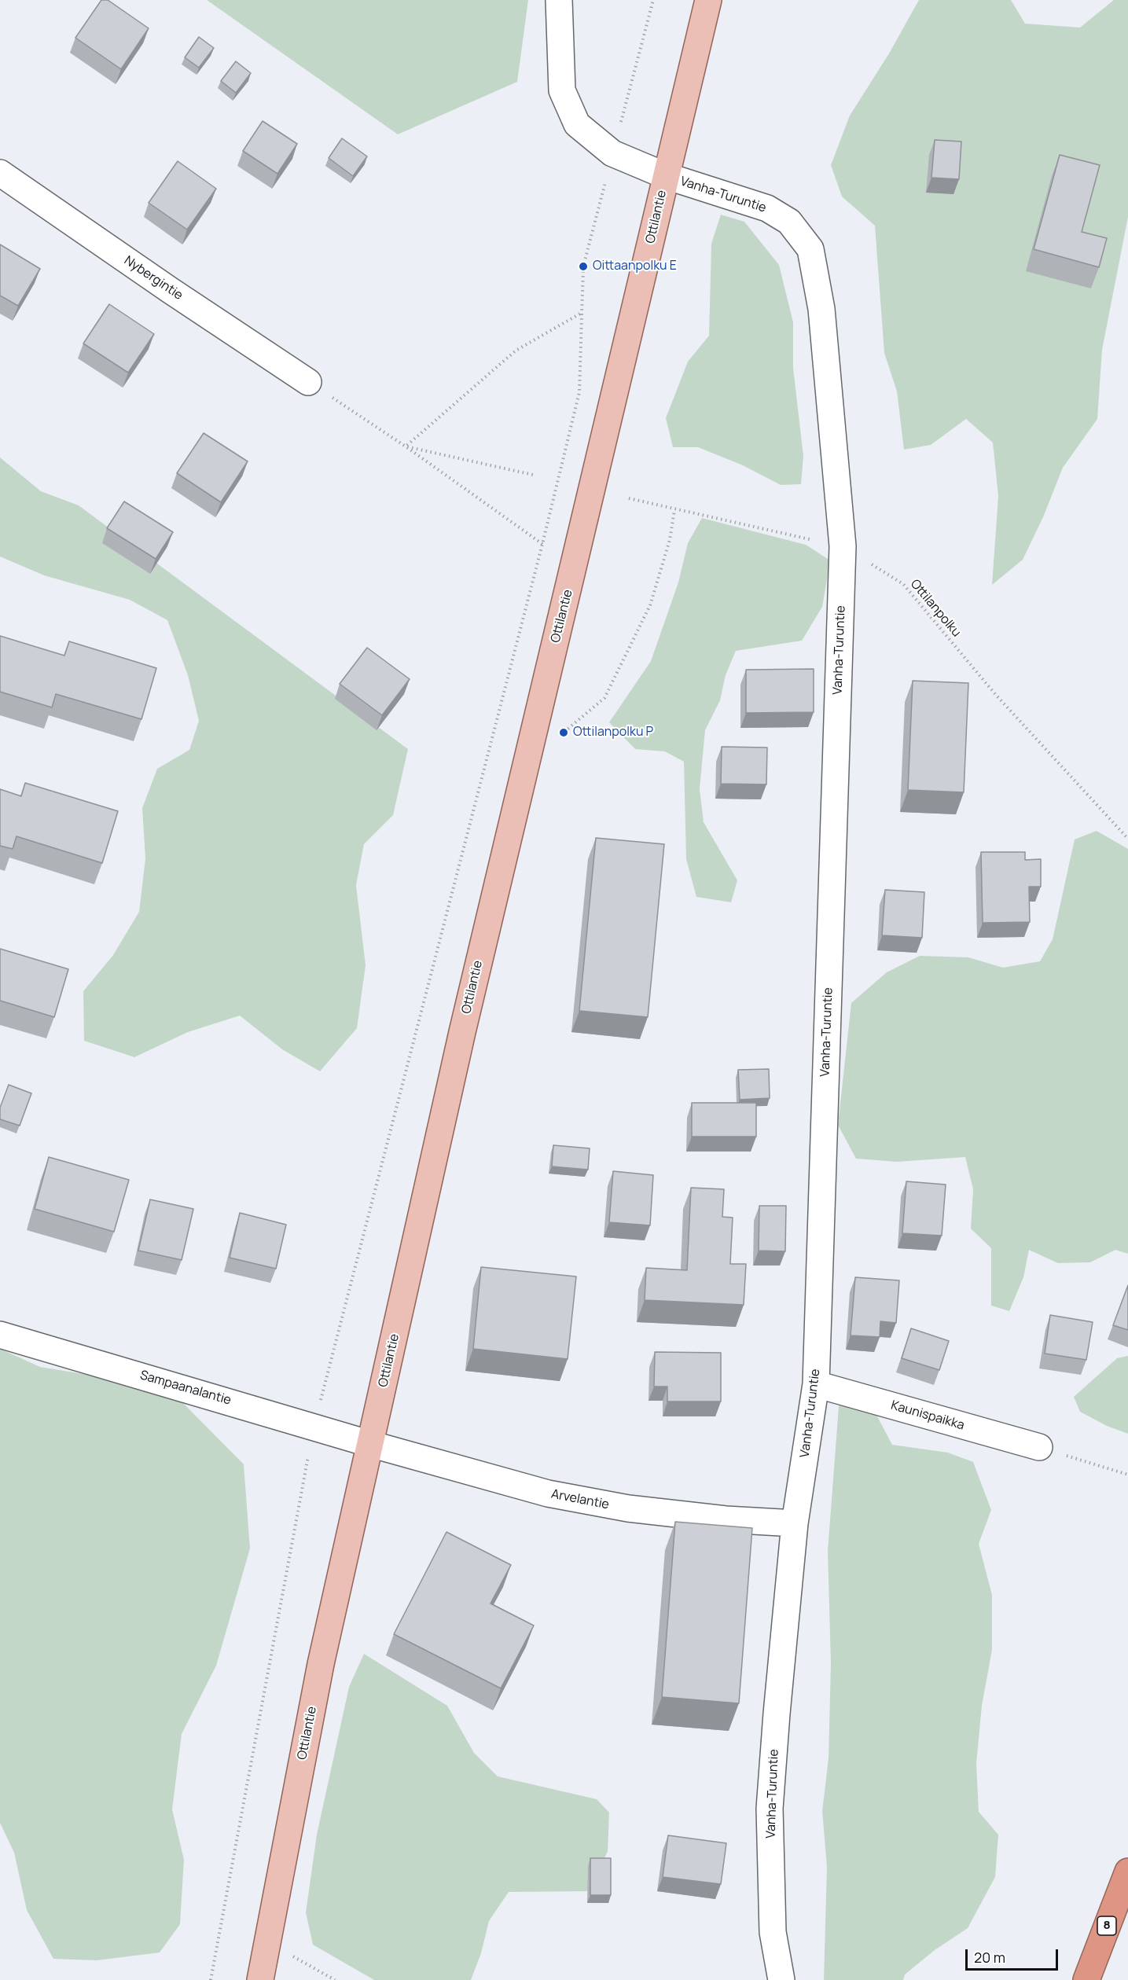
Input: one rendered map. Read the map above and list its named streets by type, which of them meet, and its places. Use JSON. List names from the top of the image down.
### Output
{
  "streets": {
    "highway": ["8"],
    "main road": ["Ottilantie"],
    "street": [
      "Vanha-Turuntie",
      "Nybergintie",
      "Sampaanalantie",
      "Kaunispaikka",
      "Arvelantie"
    ],
    "path": ["Ottilanpolku"]
  },
  "crossings": [
    ["Vanha-Turuntie", "Ottilantie"],
    ["Vanha-Turuntie", "Ottilanpolku"],
    ["Vanha-Turuntie", "Kaunispaikka"],
    ["Vanha-Turuntie", "Arvelantie"],
    ["Ottilantie", "Sampaanalantie"],
    ["Ottilantie", "Arvelantie"],
    ["Sampaanalantie", "Arvelantie"]
  ],
  "places": ["Oittaanpolku E", "Ottilanpolku P"],
  "scale_bar": "20 m"
}
